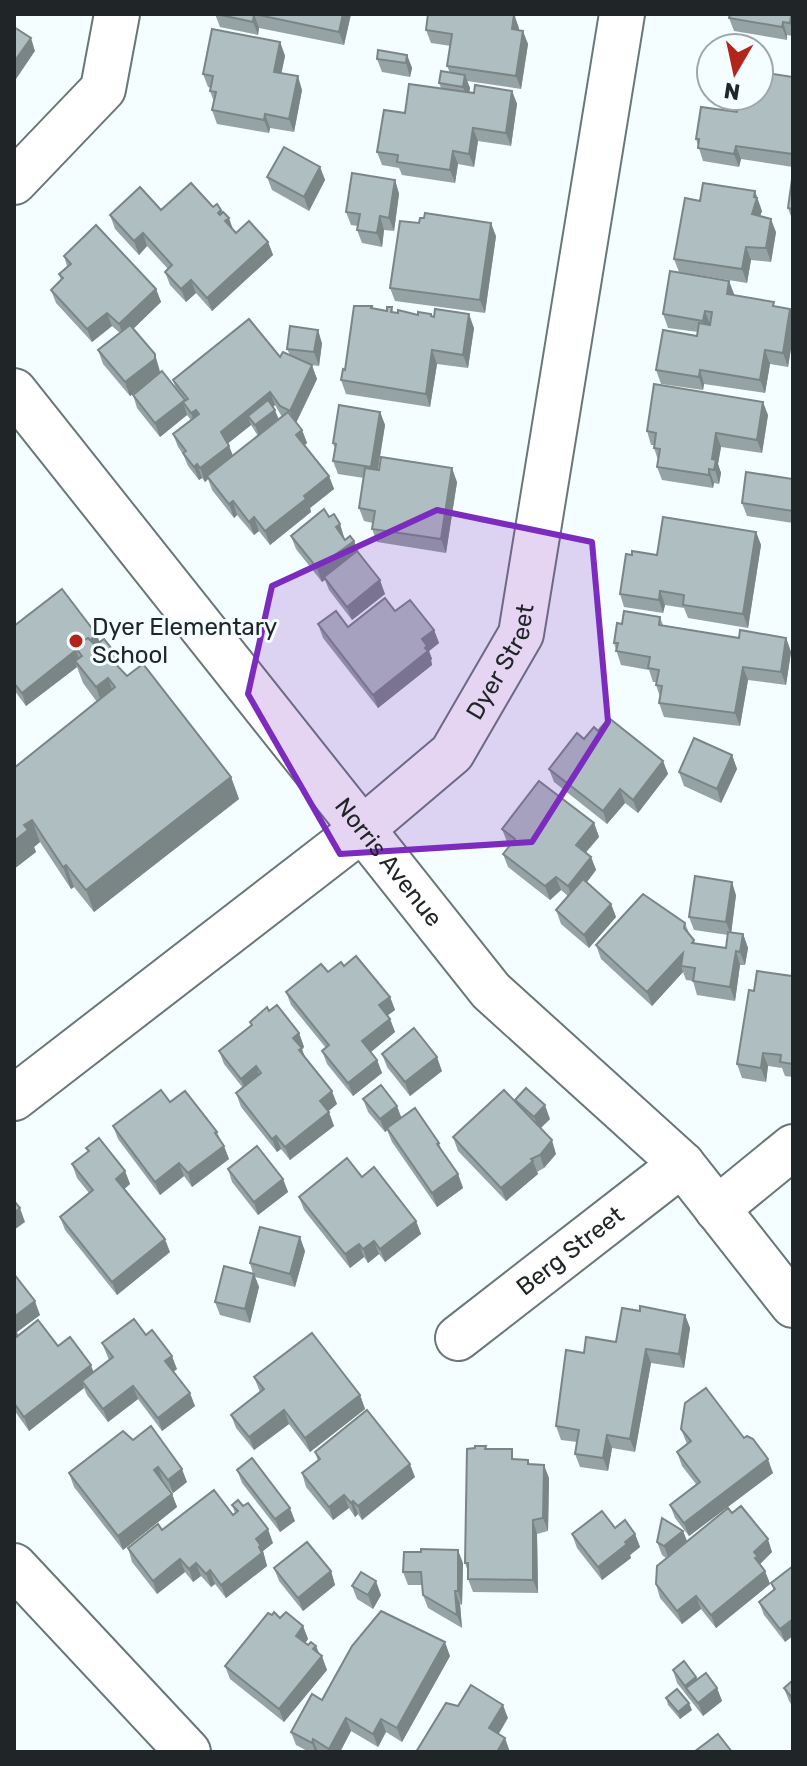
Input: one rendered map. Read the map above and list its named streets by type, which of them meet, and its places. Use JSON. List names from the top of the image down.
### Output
{
  "streets": {
    "street": ["Dyer Street", "Norris Avenue", "Berg Street"]
  },
  "crossings": [
    ["Dyer Street", "Norris Avenue"],
    ["Norris Avenue", "Berg Street"]
  ],
  "places": ["Dyer Elementary School"],
  "north": "bottom"
}
